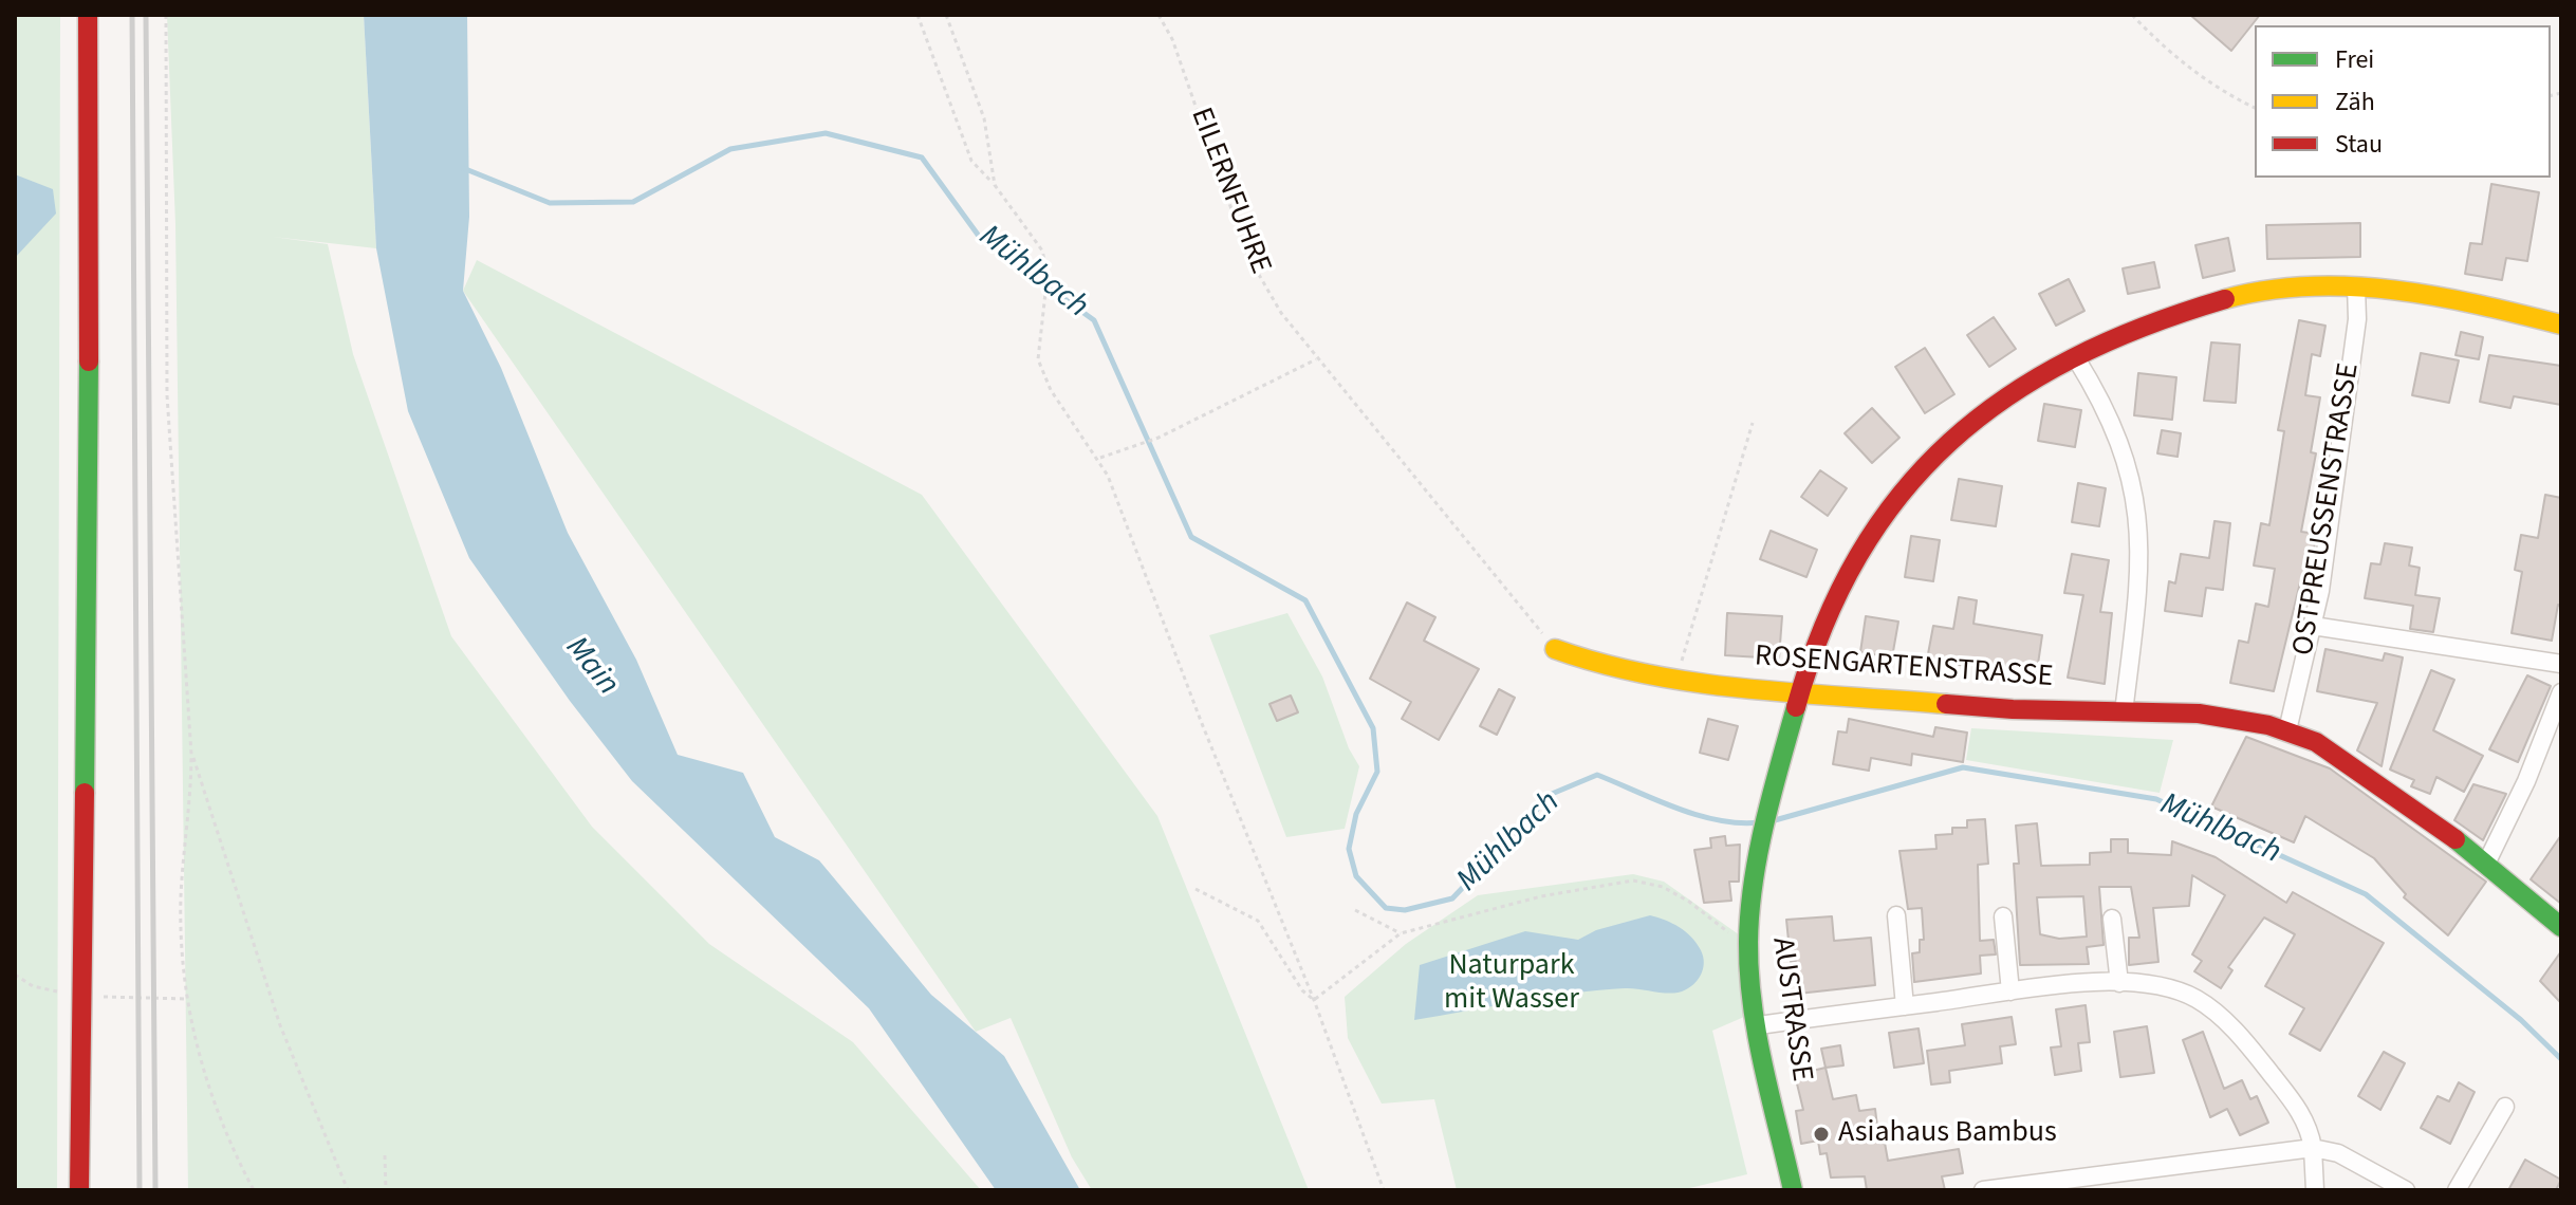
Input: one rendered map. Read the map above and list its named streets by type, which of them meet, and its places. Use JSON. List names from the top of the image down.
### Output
{
  "streets": {
    "street": ["OSTPREUSSENSTRASSE", "ROSENGARTENSTRASSE", "AUSTRASSE"],
    "path": ["EILERNFUHRE"]
  },
  "crossings": [
    ["OSTPREUSSENSTRASSE", "ROSENGARTENSTRASSE"],
    ["OSTPREUSSENSTRASSE", "AUSTRASSE"],
    ["ROSENGARTENSTRASSE", "AUSTRASSE"]
  ],
  "water": ["Mühlbach", "Main"],
  "parks": ["Naturpark mit Wasser"],
  "places": ["Asiahaus Bambus"],
  "legend": ["Frei", "Zäh", "Stau"]
}
